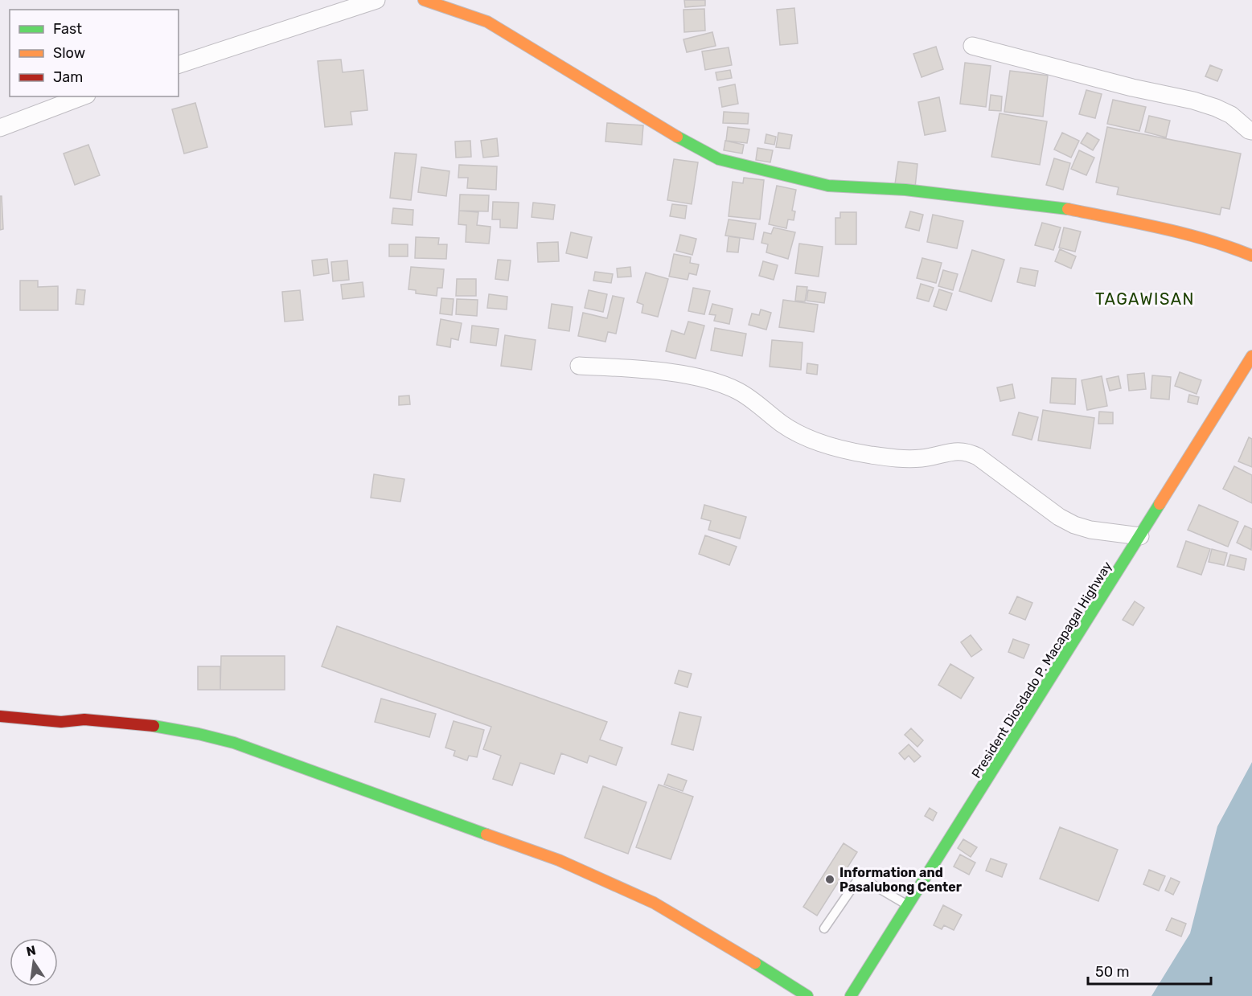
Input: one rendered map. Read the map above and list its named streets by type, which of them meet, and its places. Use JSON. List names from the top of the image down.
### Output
{
  "streets": {
    "main road": ["President Diosdado P. Macapagal Highway"]
  },
  "districts": ["TAGAWISAN"],
  "places": ["Information and Pasalubong Center"],
  "legend": ["Fast", "Slow", "Jam"],
  "scale_bar": "50 m",
  "north": "top"
}
